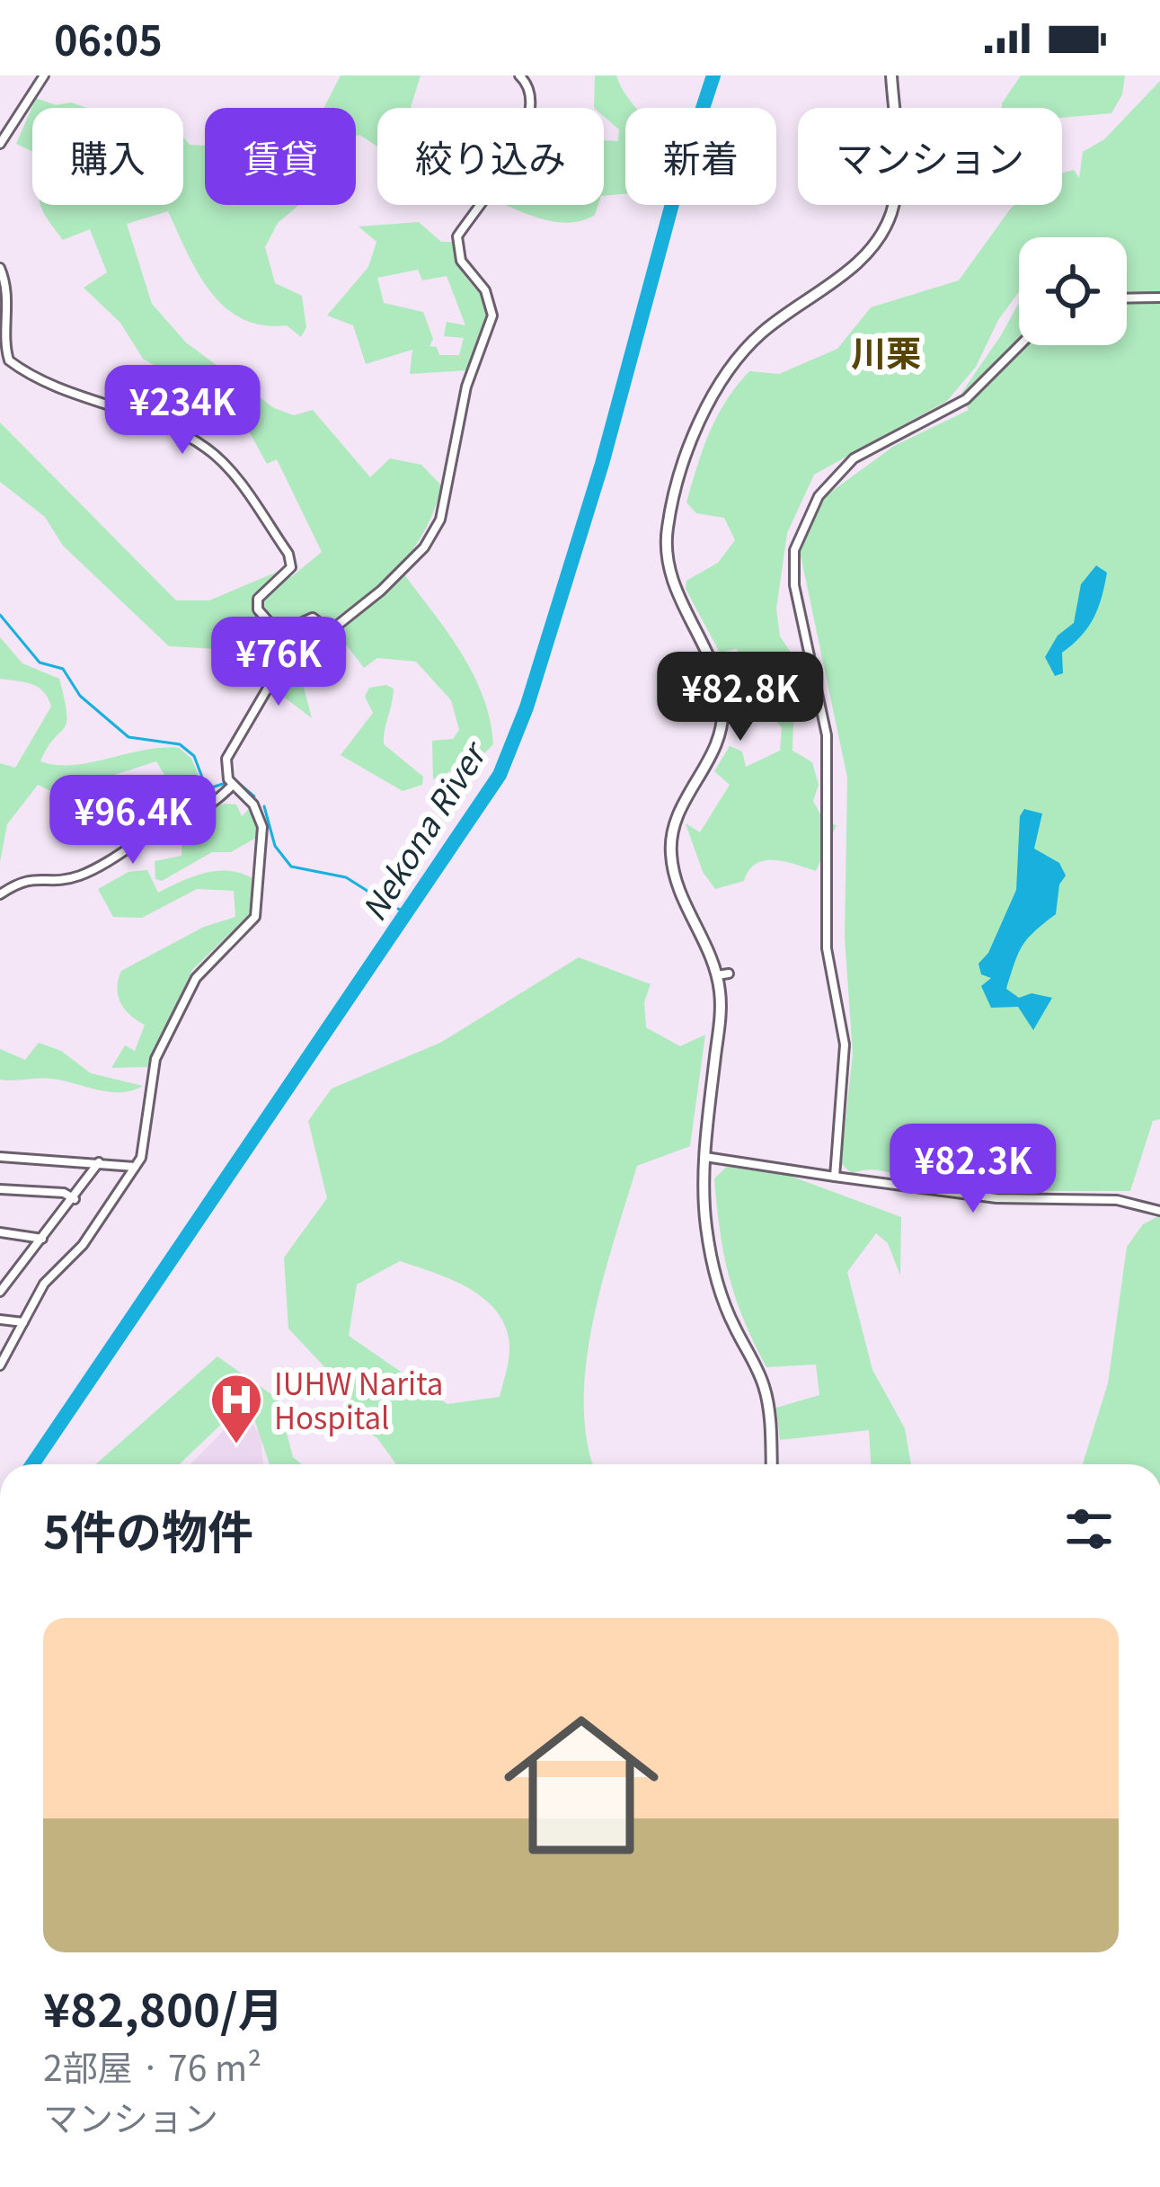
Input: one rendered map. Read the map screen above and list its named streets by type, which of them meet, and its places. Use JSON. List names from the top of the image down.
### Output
{
  "districts": ["川栗"],
  "water": ["Nekona River"],
  "places": {
    "hospital": ["IUHW Narita Hospital"]
  },
  "page": {
    "status": "06:05",
    "chip": [
      "購入",
      "賃貸",
      "絞り込み",
      "新着",
      "マンション"
    ],
    "price": [
      "¥234K",
      "¥76K",
      "¥82.8K",
      "¥96.4K",
      "¥82.3K"
    ],
    "heading": "5件の物件",
    "list": [
      {
        "name": "¥82,800/月",
        "note": "2部屋 · 76 m² · マンション"
      }
    ]
  }
}
